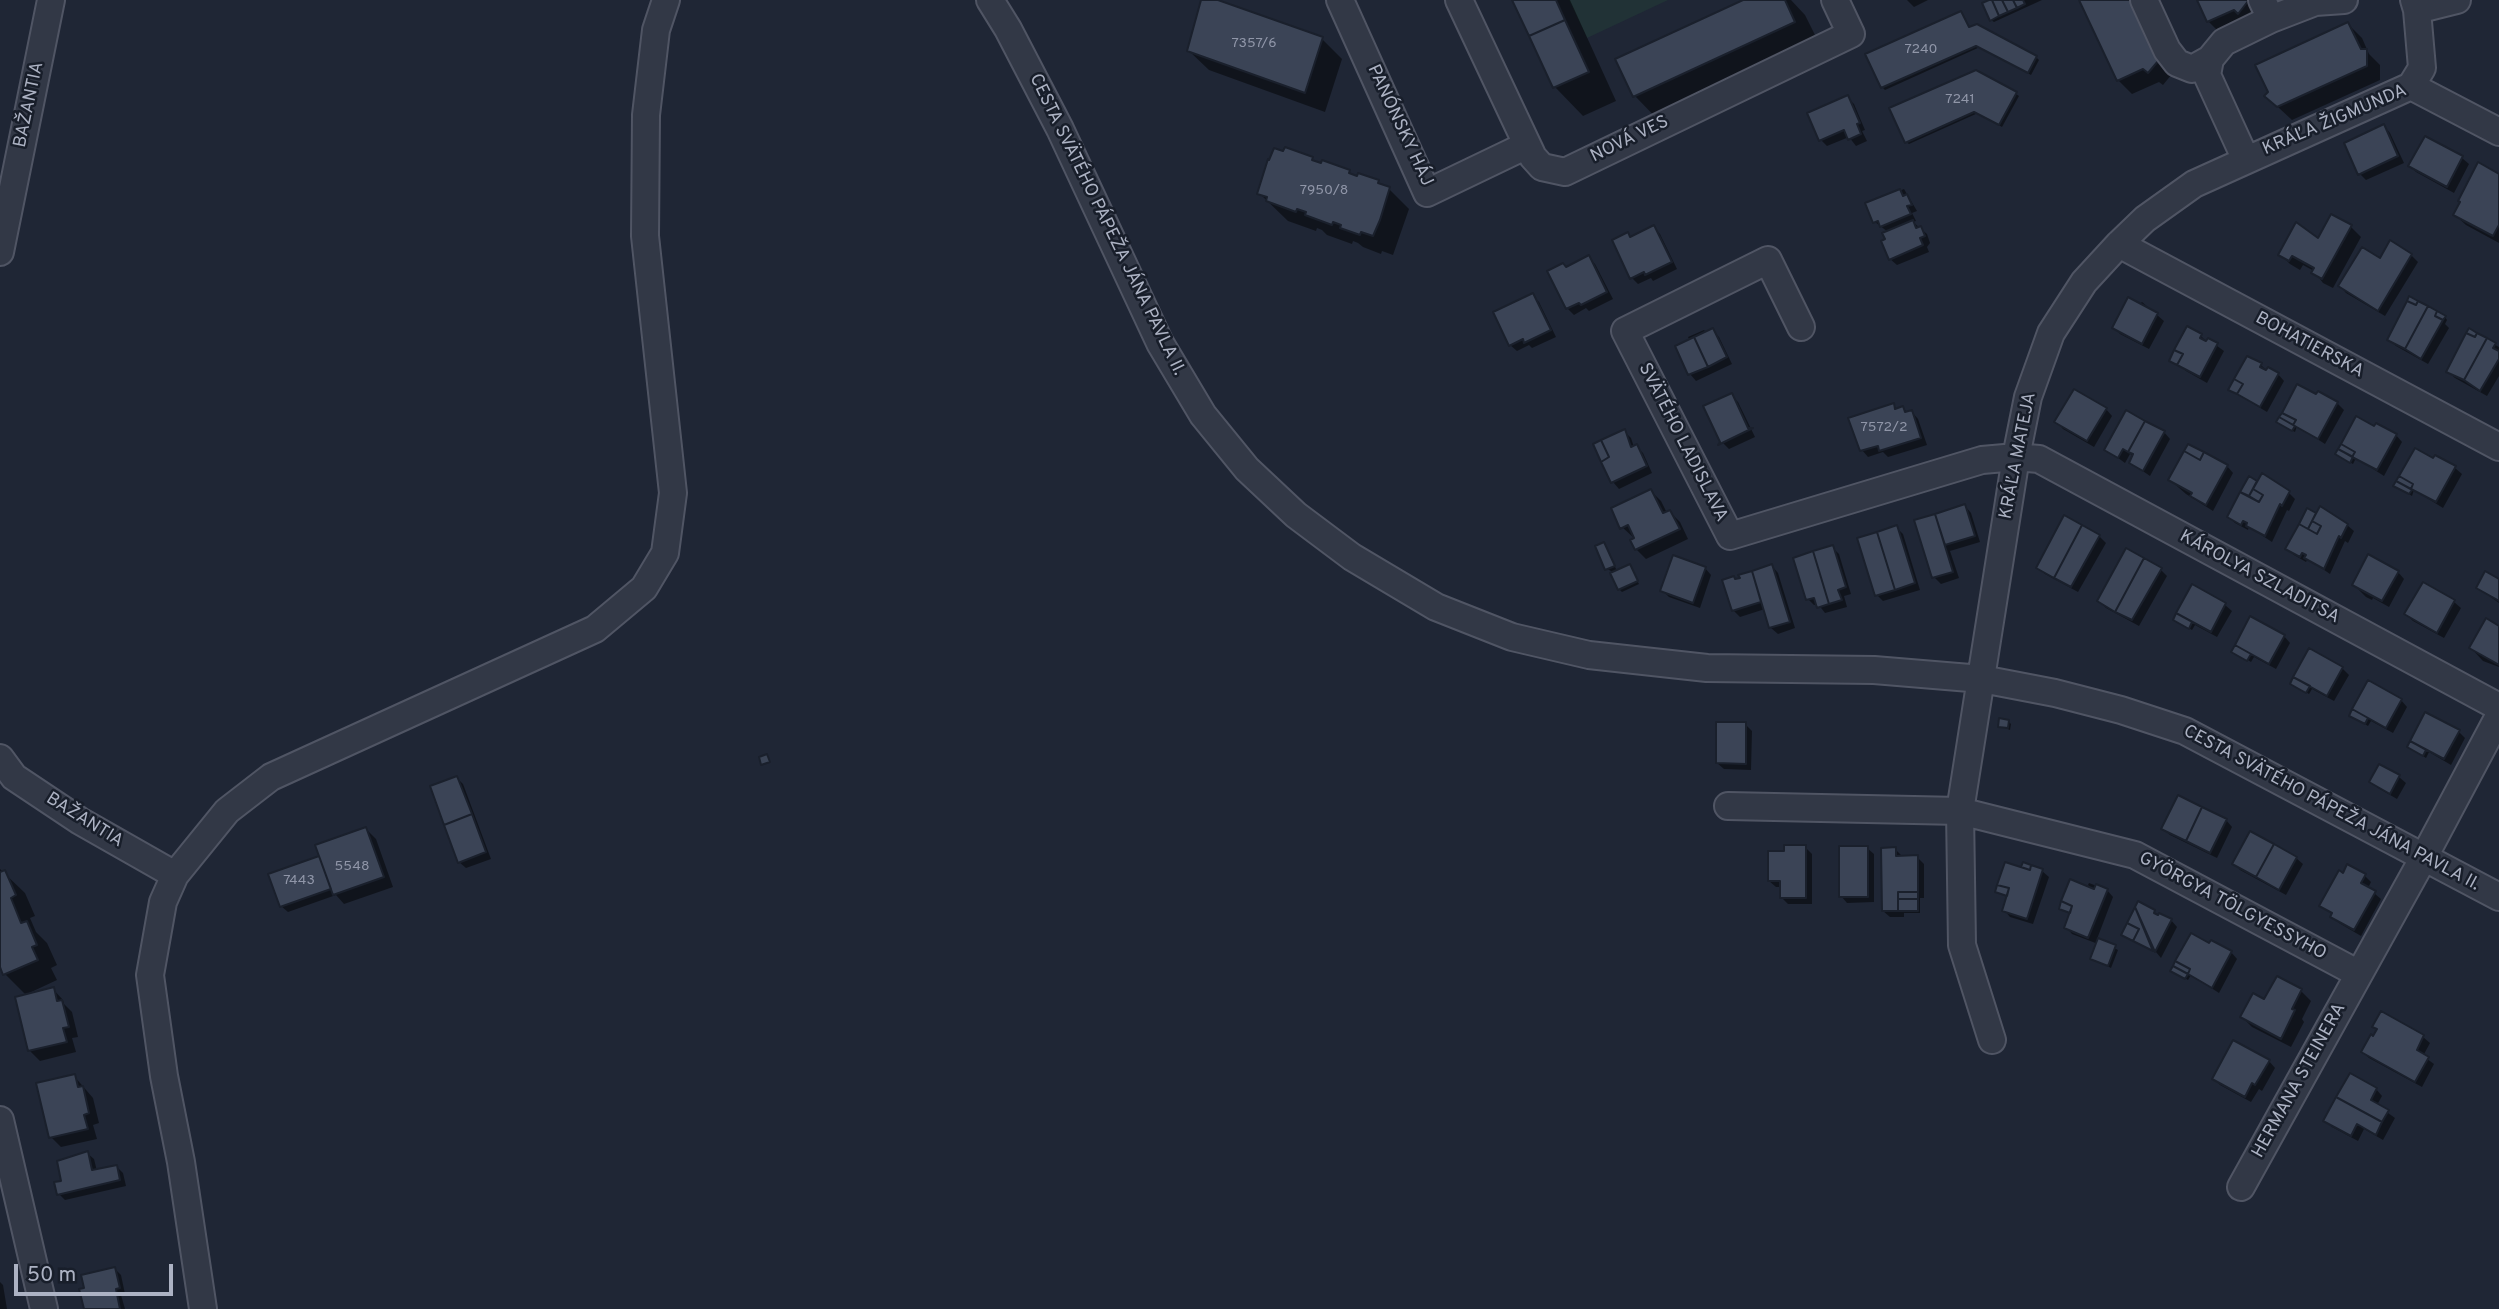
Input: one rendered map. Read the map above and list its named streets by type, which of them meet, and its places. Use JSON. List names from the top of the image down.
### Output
{
  "streets": {
    "street": [
      "BAŽANTIA",
      "KRÁĽA ŽIGMUNDA",
      "PANÓNSKY HÁJ",
      "NOVÁ VES",
      "CESTA SVÄTÉHO PÁPEŽA JÁNA PAVLA II.",
      "BOHATIERSKA",
      "SVÄTÉHO LADISLAVA",
      "KRÁĽA MATEJA",
      "KÁROLYA SZLADITSA",
      "GYÖRGYA TÖLGYESSYHO",
      "HERMANA STEINERA"
    ]
  },
  "crossings": [
    ["KRÁĽA ŽIGMUNDA", "KRÁĽA MATEJA"],
    ["PANÓNSKY HÁJ", "NOVÁ VES"],
    ["CESTA SVÄTÉHO PÁPEŽA JÁNA PAVLA II.", "KRÁĽA MATEJA"],
    ["CESTA SVÄTÉHO PÁPEŽA JÁNA PAVLA II.", "HERMANA STEINERA"],
    ["BOHATIERSKA", "KRÁĽA MATEJA"],
    ["SVÄTÉHO LADISLAVA", "KRÁĽA MATEJA"],
    ["SVÄTÉHO LADISLAVA", "KÁROLYA SZLADITSA"],
    ["KRÁĽA MATEJA", "KÁROLYA SZLADITSA"],
    ["KRÁĽA MATEJA", "GYÖRGYA TÖLGYESSYHO"],
    ["GYÖRGYA TÖLGYESSYHO", "HERMANA STEINERA"]
  ],
  "house_numbers": [
    "7357/6",
    "7240",
    "7241",
    "7950/8",
    "7572/2",
    "5548",
    "7443"
  ],
  "scale_bar": "50 m"
}
